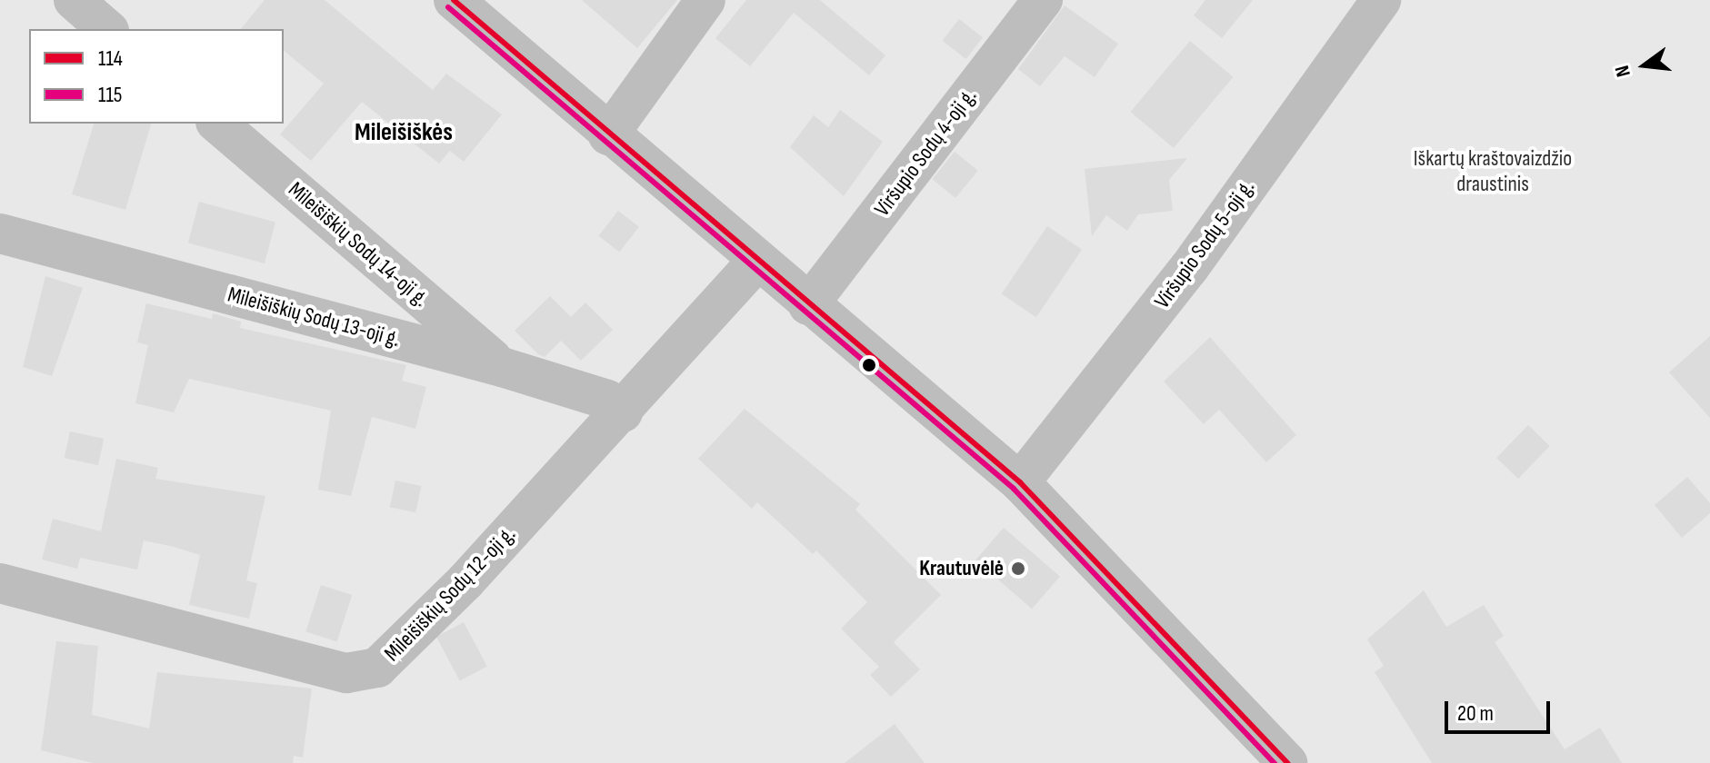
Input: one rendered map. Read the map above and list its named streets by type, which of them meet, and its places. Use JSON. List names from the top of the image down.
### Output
{
  "streets": {
    "street": [
      "Viršupio Sodų 4-oji g.",
      "Mileišiškių Sodų 14-oji g.",
      "Viršupio Sodų 5-oji g.",
      "Mileišiškių Sodų 13-oji g.",
      "Mileišiškių Sodų 12-oji g."
    ]
  },
  "crossings": [
    ["Mileišiškių Sodų 14-oji g.", "Mileišiškių Sodų 13-oji g."],
    ["Mileišiškių Sodų 13-oji g.", "Mileišiškių Sodų 12-oji g."]
  ],
  "districts": ["Mileišiškės"],
  "parks": ["Iškartų kraštovaizdžio draustinis"],
  "places": ["Krautuvėlė"],
  "lines": ["transit line 114", "transit line 115"],
  "legend": ["114", "115"],
  "scale_bar": "20 m",
  "north": "left"
}
